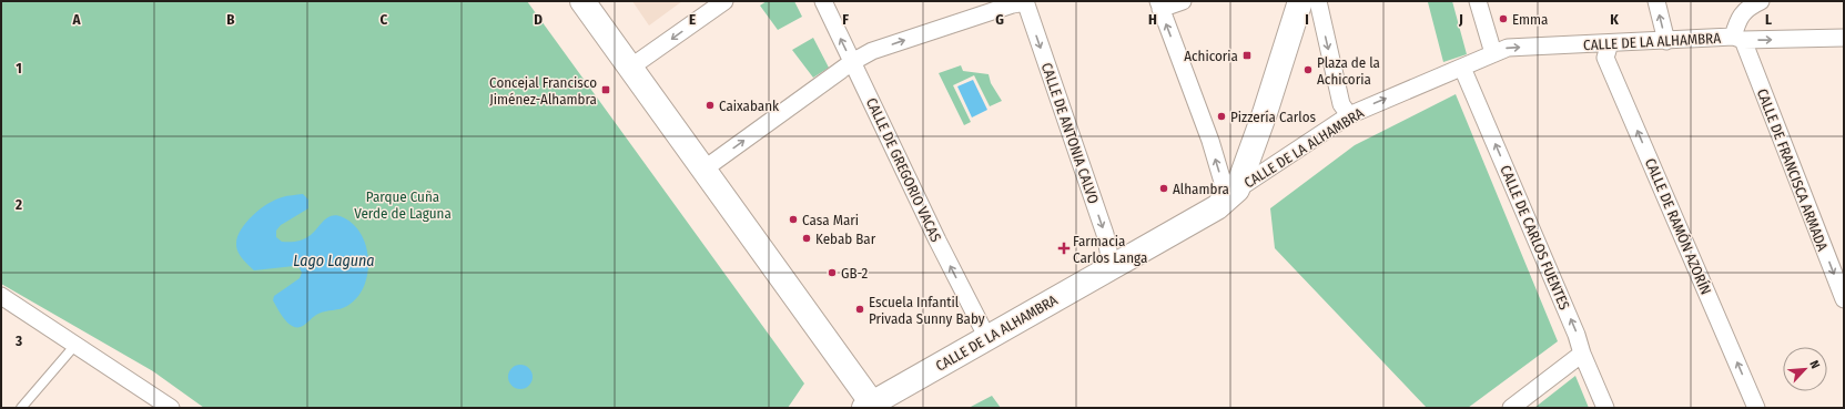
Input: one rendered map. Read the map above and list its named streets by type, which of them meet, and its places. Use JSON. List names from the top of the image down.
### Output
{
  "streets": {
    "main road": ["CALLE DE LA ALHAMBRA"],
    "street": [
      "CALLE DE ANTONIA CALVO",
      "CALLE DE GREGORIO VACAS",
      "CALLE DE FRANCISCA ARMADA",
      "CALLE DE RAMÓN AZORÍN",
      "CALLE DE CARLOS FUENTES"
    ]
  },
  "crossings": [
    ["CALLE DE LA ALHAMBRA", "CALLE DE ANTONIA CALVO"],
    ["CALLE DE LA ALHAMBRA", "CALLE DE GREGORIO VACAS"],
    ["CALLE DE LA ALHAMBRA", "CALLE DE FRANCISCA ARMADA"],
    ["CALLE DE LA ALHAMBRA", "CALLE DE RAMÓN AZORÍN"],
    ["CALLE DE LA ALHAMBRA", "CALLE DE CARLOS FUENTES"]
  ],
  "one_way": [
    "CALLE DE GREGORIO VACAS",
    "CALLE DE FRANCISCA ARMADA",
    "CALLE DE RAMÓN AZORÍN",
    "CALLE DE CARLOS FUENTES"
  ],
  "water": ["Lago Laguna"],
  "parks": ["Parque Cuña Verde de Laguna"],
  "places": {
    "other": [
      "Emma",
      "Plaza de la Achicoria",
      "Caixabank",
      "Pizzería Carlos",
      "Alhambra",
      "Casa Mari",
      "Kebab Bar",
      "GB-2",
      "Escuela Infantil Privada Sunny Baby"
    ],
    "transit": ["Achicoria", "Concejal Francisco Jiménez-Alhambra"],
    "health": ["Farmacia Carlos Langa"]
  },
  "north": "top right",
  "grid": {
    "columns": [
      "A",
      "B",
      "C",
      "D",
      "E",
      "F",
      "G",
      "H",
      "I",
      "J",
      "K",
      "L"
    ],
    "rows": ["1", "2", "3"]
  }
}
